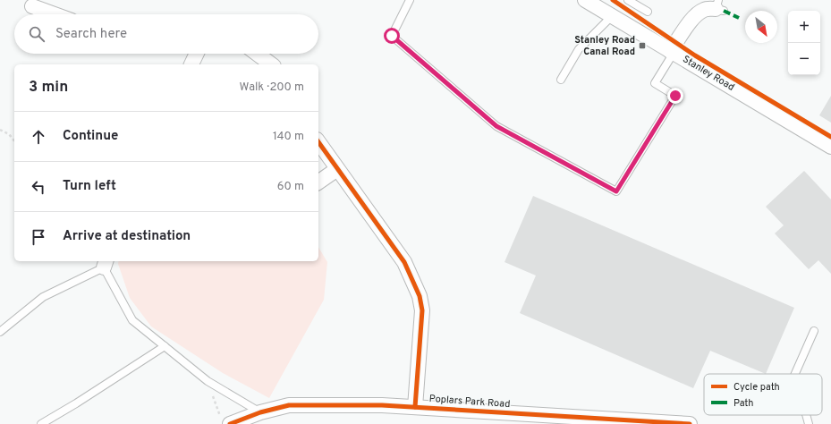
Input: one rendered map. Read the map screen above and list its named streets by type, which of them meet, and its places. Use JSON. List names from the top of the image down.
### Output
{
  "streets": {
    "street": ["Stanley Road", "Poplars Park Road"]
  },
  "places": {
    "transit": ["Stanley Road Canal Road"]
  },
  "legend": ["Cycle path", "Path"],
  "north": "bottom right",
  "page": {
    "map_buttons": ["+", "−"],
    "search": "Search here",
    "heading": ["3 min", "Walk · 200 m"],
    "list": [
      ["Continue", "140 m"],
      ["Turn left", "60 m"],
      "Arrive at destination"
    ]
  }
}
